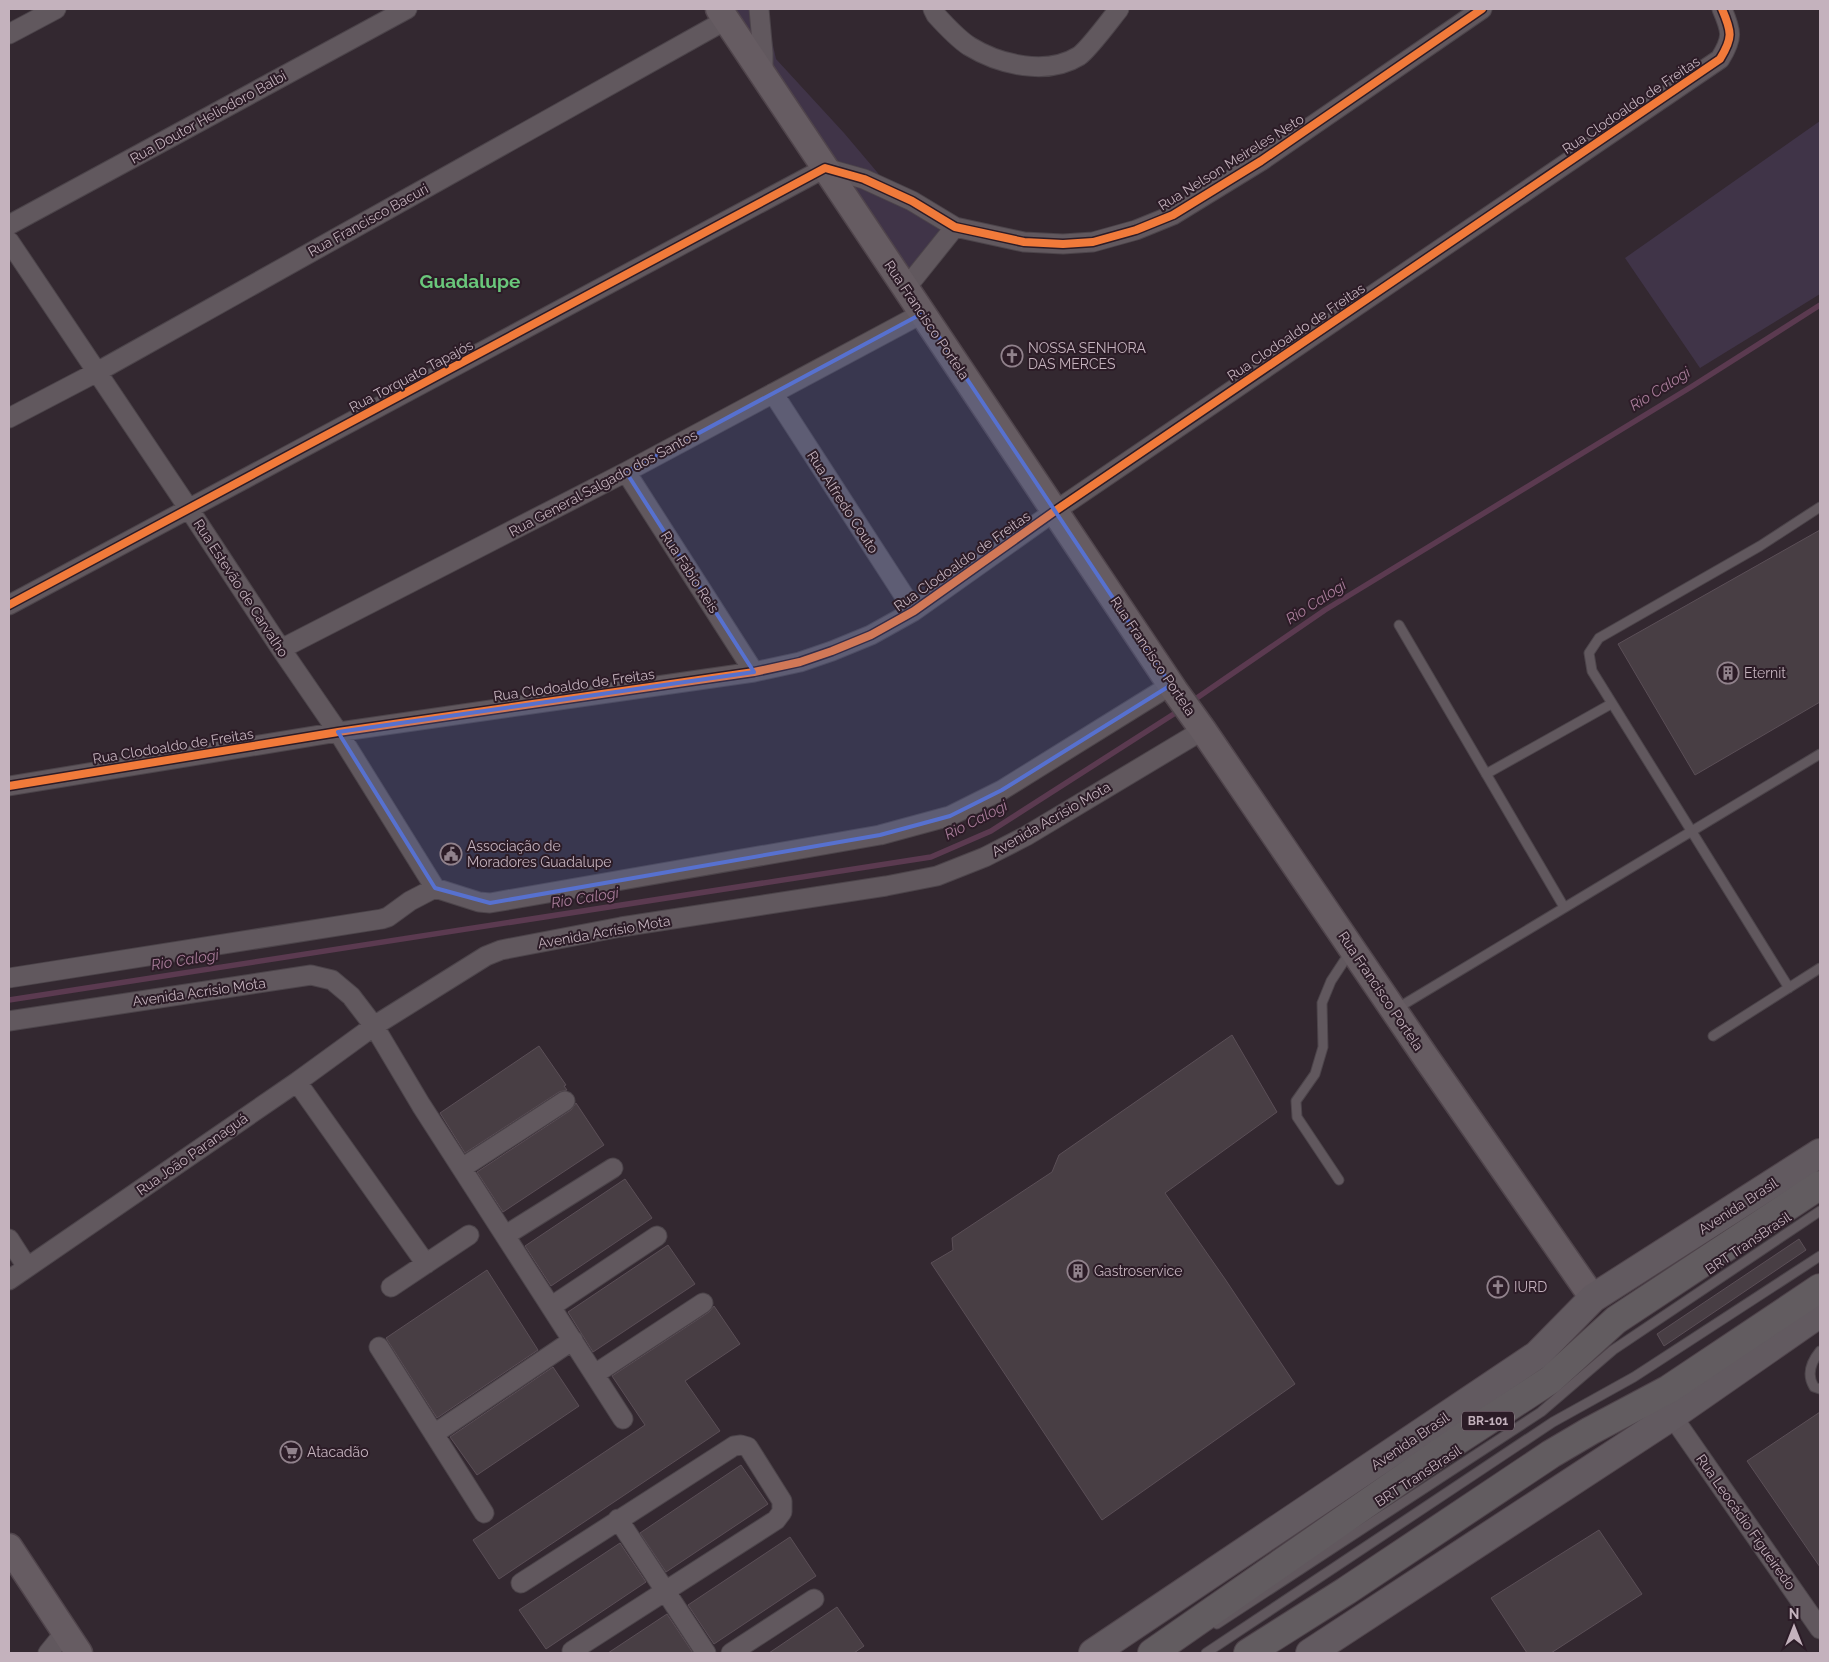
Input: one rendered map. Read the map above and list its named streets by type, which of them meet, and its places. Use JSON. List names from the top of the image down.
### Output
{
  "streets": {
    "highway": ["Avenida Brasil", "BR-101"],
    "street": [
      "Rua Clodoaldo de Freitas",
      "Rua Doutor Heliodoro Balbi",
      "Rua Nelson Meireles Neto",
      "Rua Francisco Bacuri",
      "Rua Francisco Portela",
      "Rua Torquato Tapajós",
      "Rua General Salgado dos Santos",
      "Rua Alfredo Couto",
      "Rua Fábio Reis",
      "Rua Estevão de Carvalho",
      "Avenida Acrísio Mota",
      "Rua João Paranaguá",
      "Rua Leocádio Figueiredo"
    ],
    "lane": ["BRT TransBrasil"]
  },
  "crossings": [
    ["Rua Clodoaldo de Freitas", "Rua Francisco Portela"],
    ["Rua Clodoaldo de Freitas", "Rua Alfredo Couto"],
    ["Rua Clodoaldo de Freitas", "Rua Fábio Reis"],
    ["Rua Clodoaldo de Freitas", "Rua Estevão de Carvalho"],
    ["Rua Nelson Meireles Neto", "Rua Francisco Portela"],
    ["Rua Nelson Meireles Neto", "Rua Torquato Tapajós"],
    ["Rua Francisco Bacuri", "Rua Francisco Portela"],
    ["Rua Francisco Bacuri", "Rua Estevão de Carvalho"],
    ["Rua Francisco Portela", "Rua Torquato Tapajós"],
    ["Rua Francisco Portela", "Rua General Salgado dos Santos"],
    ["Rua Francisco Portela", "Avenida Acrísio Mota"],
    ["Rua Francisco Portela", "Avenida Brasil"],
    ["Rua Torquato Tapajós", "Rua Estevão de Carvalho"],
    ["Rua General Salgado dos Santos", "Rua Alfredo Couto"],
    ["Rua General Salgado dos Santos", "Rua Fábio Reis"],
    ["Rua General Salgado dos Santos", "Rua Estevão de Carvalho"],
    ["Avenida Acrísio Mota", "Rua João Paranaguá"]
  ],
  "districts": ["Guadalupe"],
  "water": ["Rio Calogi"],
  "places": {
    "church": ["NOSSA SENHORA DAS MERCES", "IURD"],
    "building": ["Eternit", "Gastroservice"],
    "public building": ["Associação de Moradores Guadalupe"],
    "supermarket": ["Atacadão"]
  },
  "north": "top"
}
